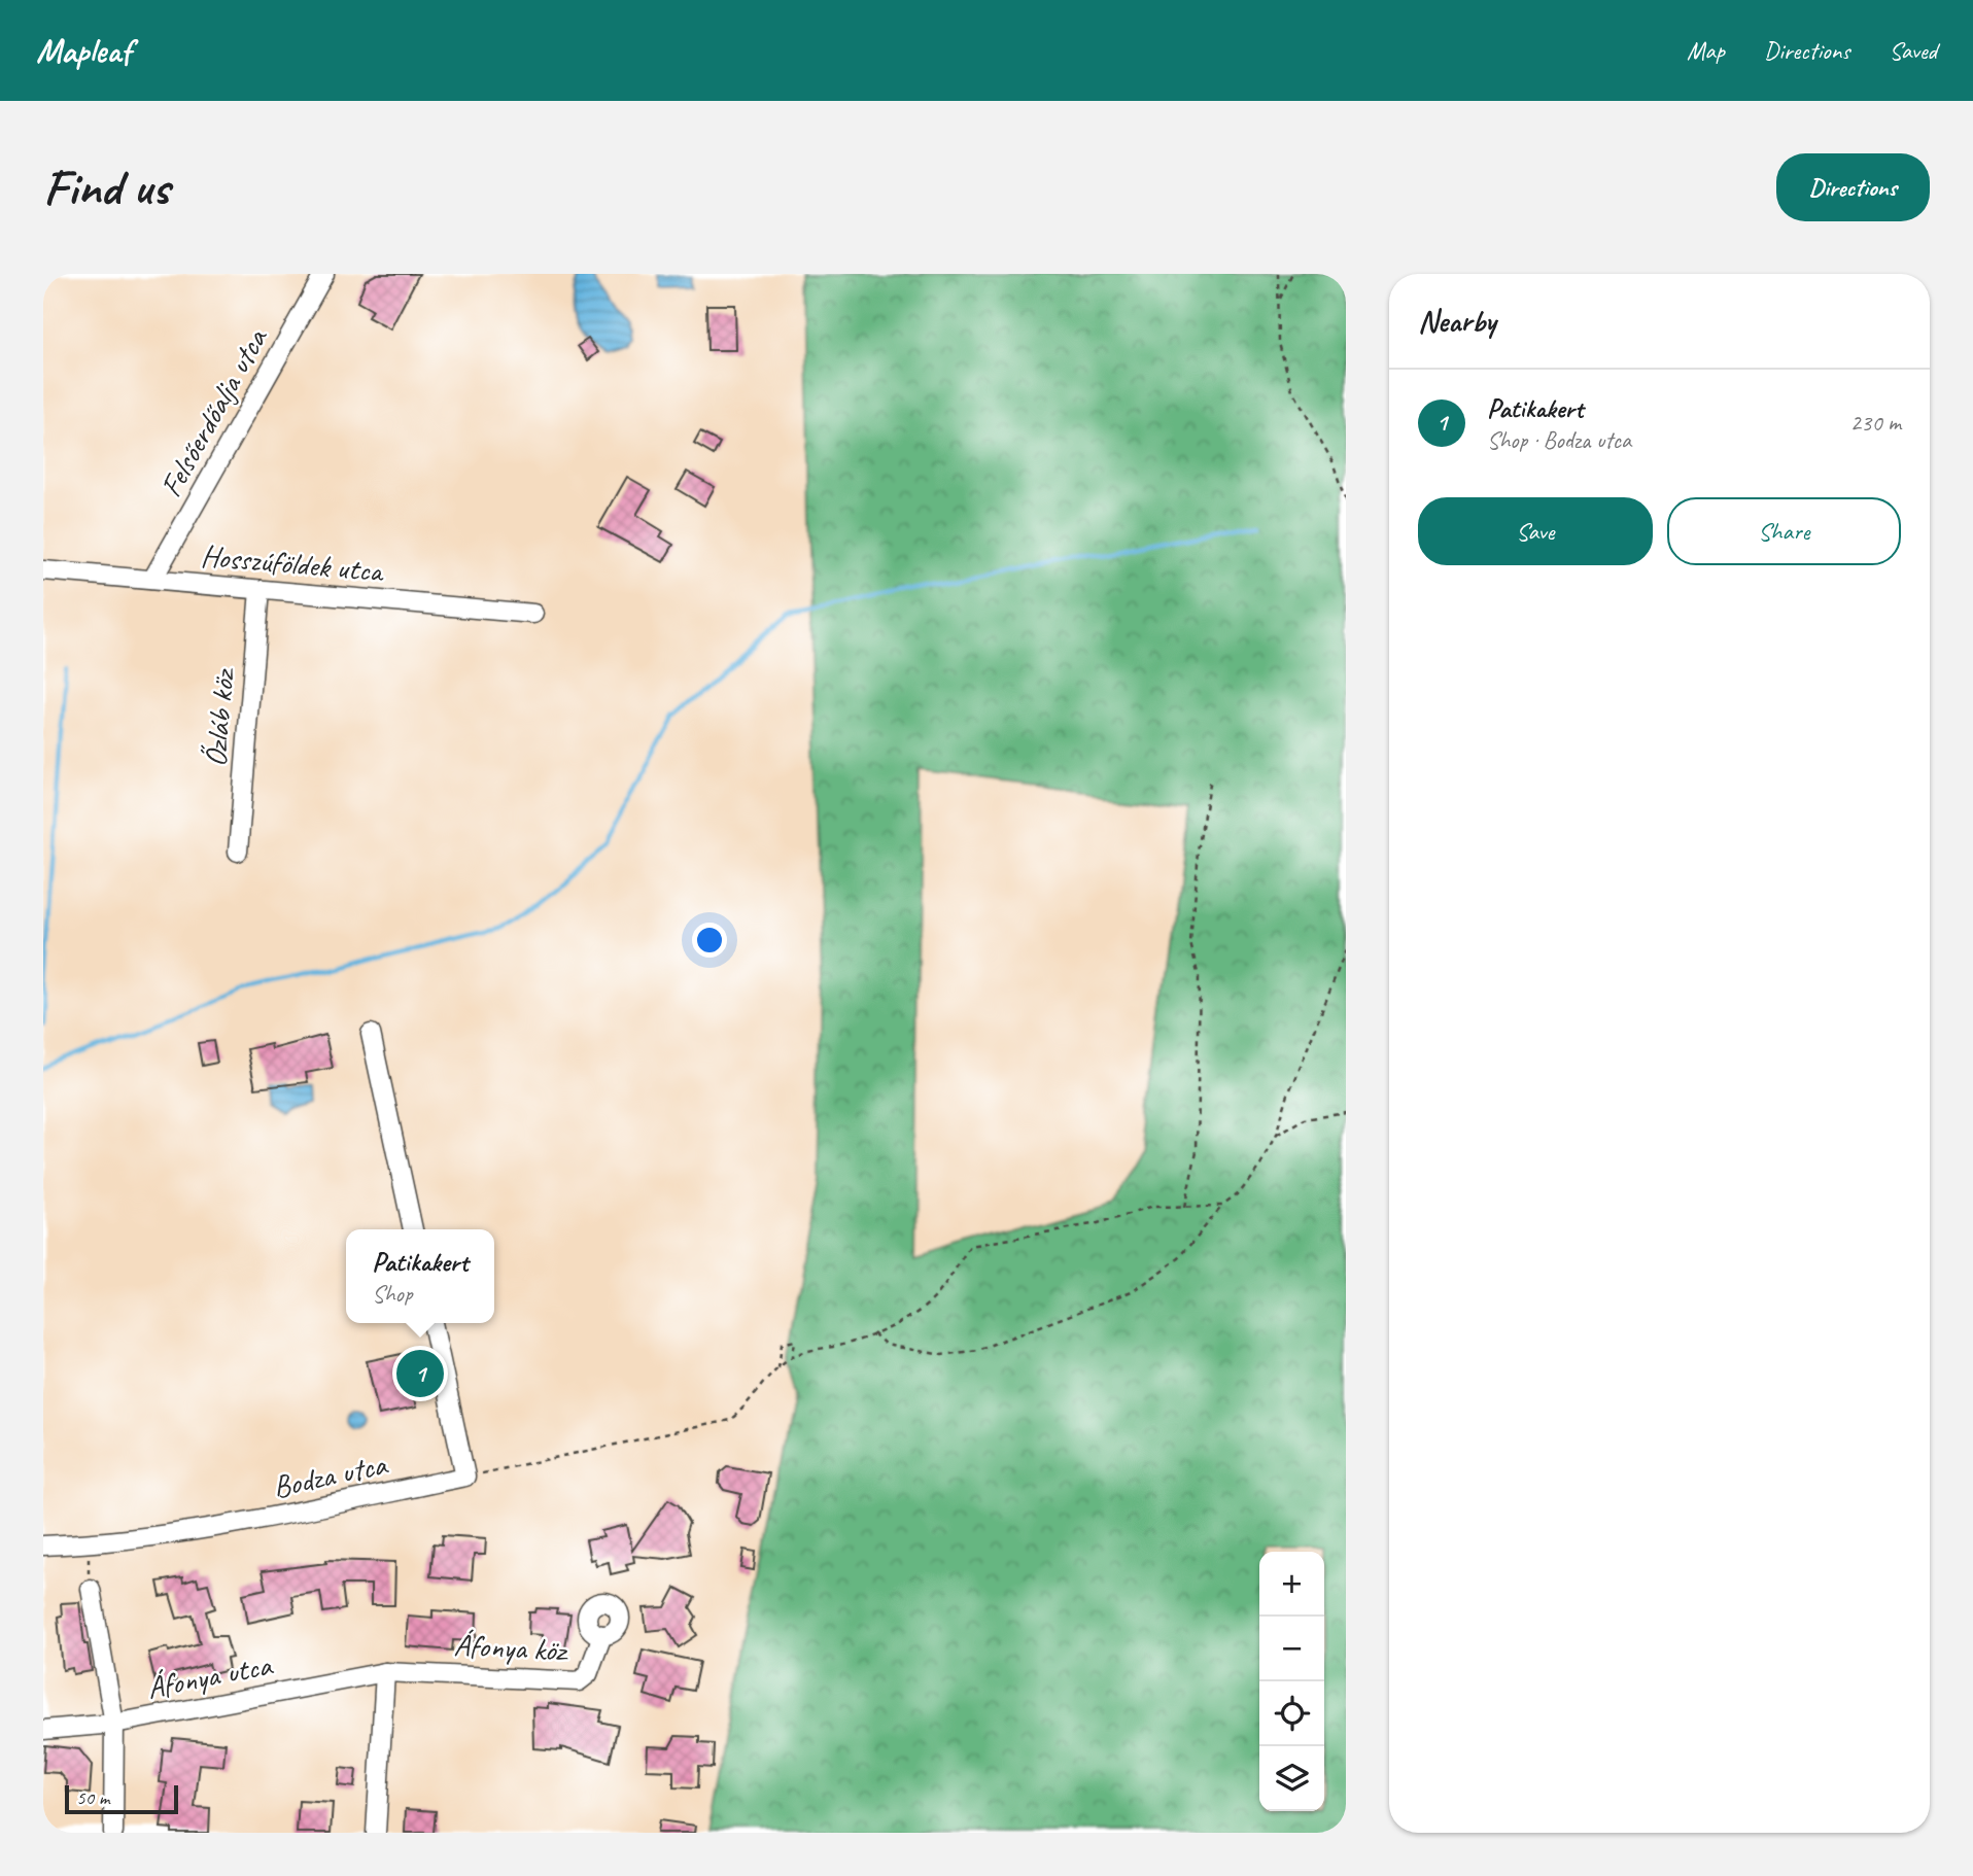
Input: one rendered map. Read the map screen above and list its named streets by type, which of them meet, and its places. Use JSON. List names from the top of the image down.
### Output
{
  "streets": {
    "street": [
      "Felsőerdőalja utca",
      "Hosszúföldek utca",
      "Őzláb köz",
      "Bodza utca",
      "Áfonya köz",
      "Áfonya utca"
    ]
  },
  "crossings": [
    ["Felsőerdőalja utca", "Hosszúföldek utca"],
    ["Hosszúföldek utca", "Őzláb köz"],
    ["Áfonya köz", "Áfonya utca"]
  ],
  "scale_bar": "50 m",
  "page": {
    "header": "Mapleaf",
    "nav": ["Map", "Directions", "Saved"],
    "buttons": [
      "Directions",
      ["Save", "Share"]
    ],
    "title": "Find us",
    "heading": "Nearby",
    "list": [
      {
        "mark": "1",
        "name": "Patikakert",
        "note": "Shop · Bodza utca",
        "value": "230 m"
      }
    ],
    "popup": ["Patikakert", "Shop"],
    "pins": "1",
    "map_buttons": ["+", "−"],
    "scale": "50 m"
  }
}
